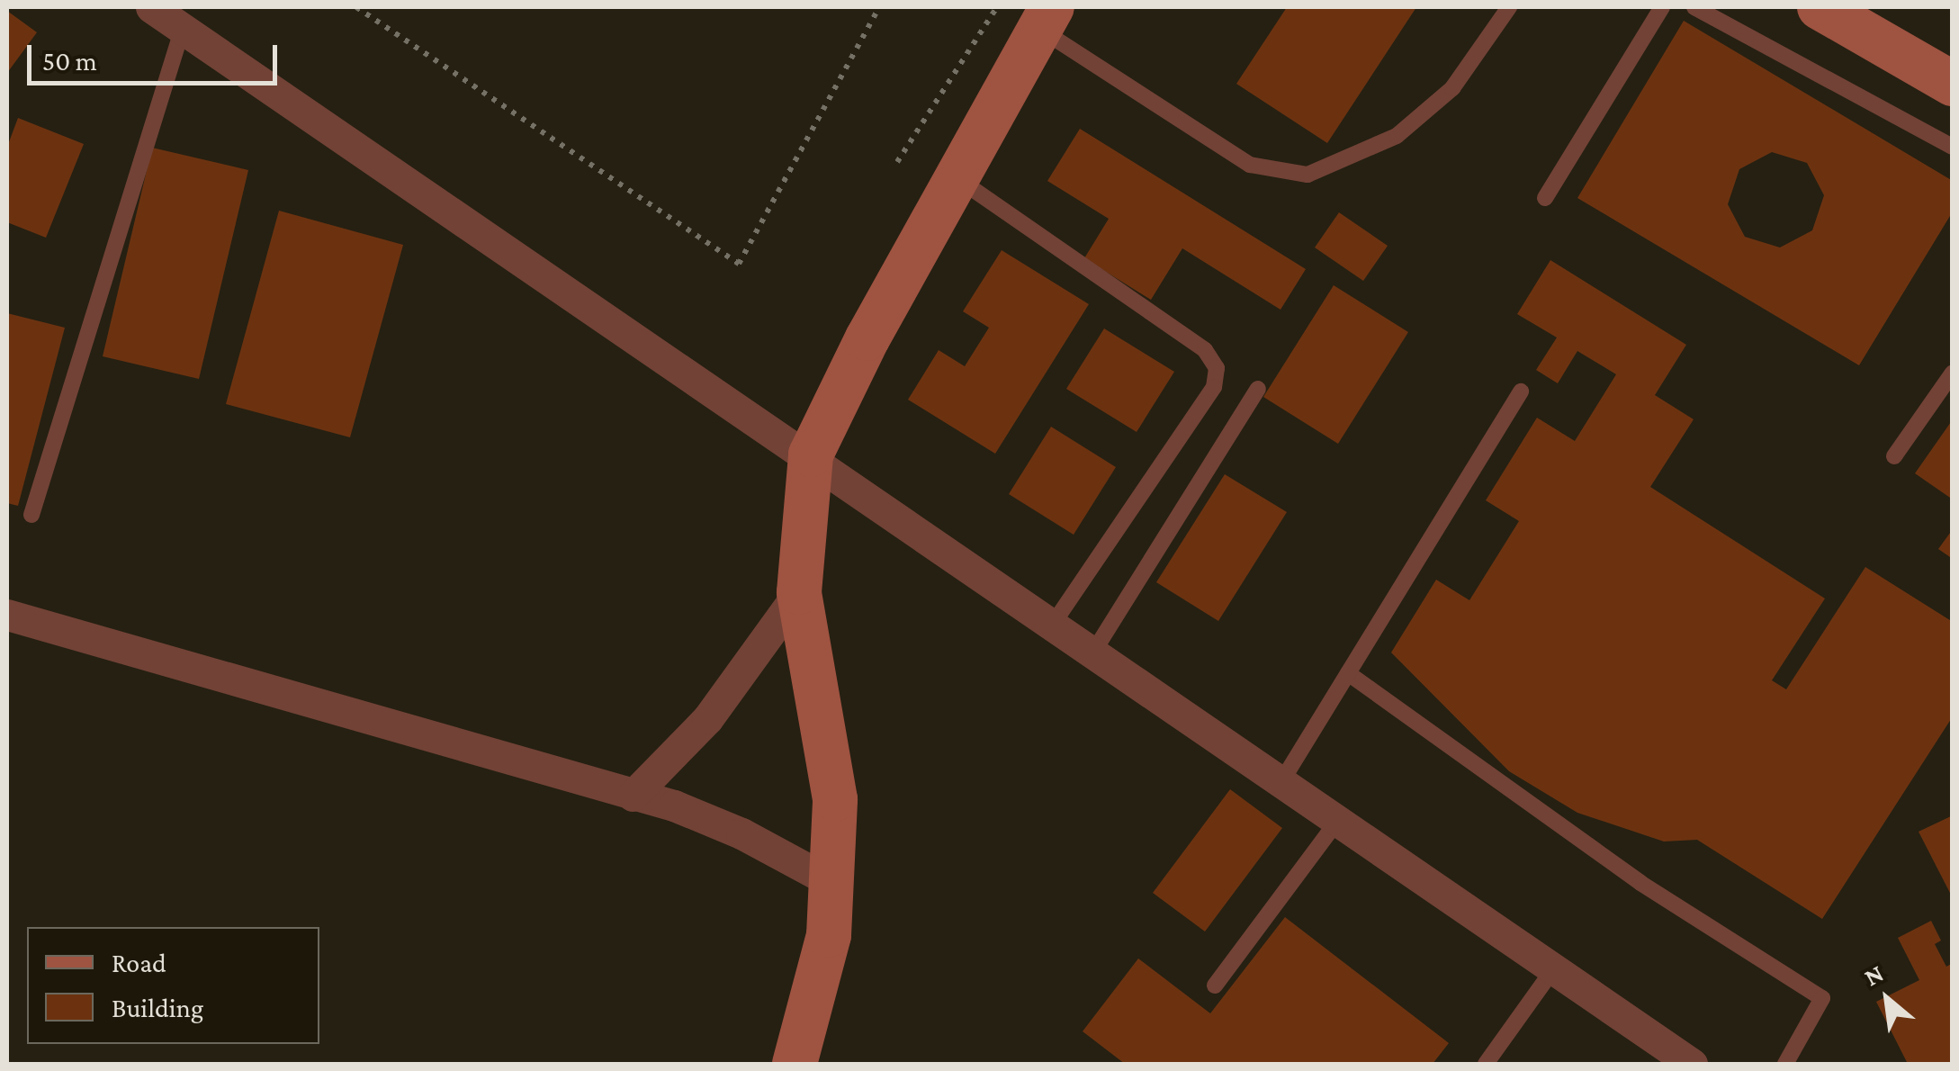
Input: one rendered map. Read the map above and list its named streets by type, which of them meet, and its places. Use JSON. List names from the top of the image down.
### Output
{
  "legend": ["Road", "Building"],
  "scale_bar": "50 m",
  "north": "top left"
}
